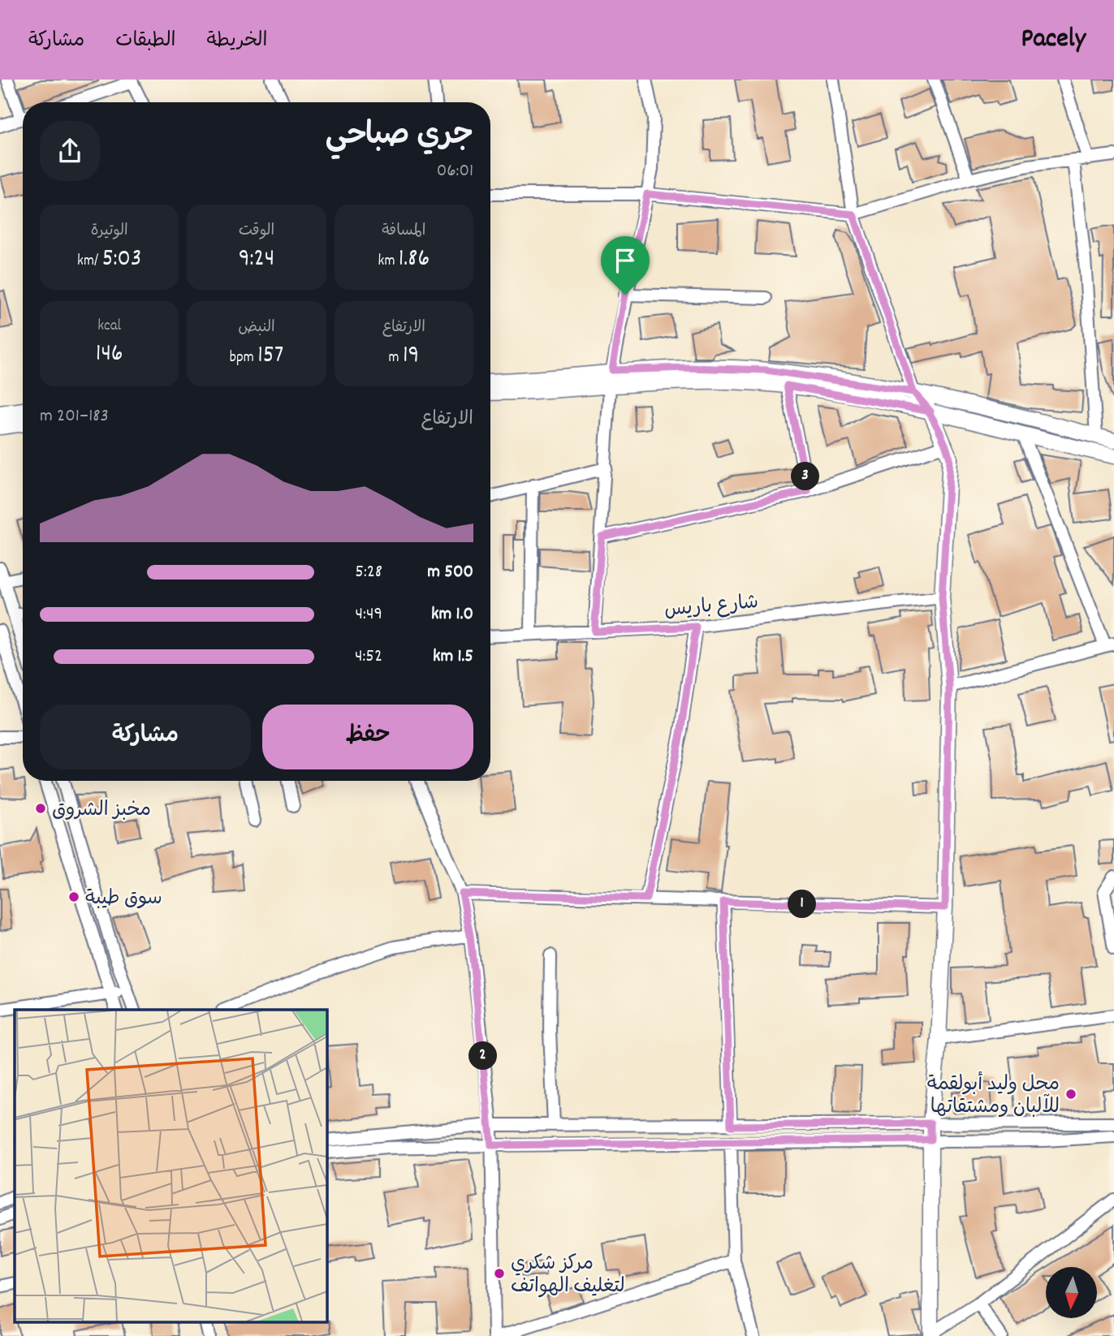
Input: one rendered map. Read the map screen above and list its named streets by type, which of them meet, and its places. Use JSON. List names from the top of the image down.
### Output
{
  "streets": {
    "street": ["شارع باريس"]
  },
  "places": [
    "مخبز الشروق",
    "سوق طيبة",
    "محل وليد أبولقمة للآلبان ومشتقاتها",
    "مركز شكري لتغليف الهواتف"
  ],
  "north": "bottom",
  "page": {
    "header": "Pacely",
    "nav": ["الخريطة", "الطبقات", "مشاركة"],
    "heading": ["جري صباحي", "06:01"],
    "stats": [
      ["المسافة", "1.86 km"],
      ["الوقت", "9:24"],
      ["الوتيرة", "5:03 /km"],
      ["الارتفاع", "19 m"],
      ["النبض", "157 bpm"],
      ["kcal", "146"]
    ],
    "chart": ["الارتفاع", "183–201 m"],
    "pins": ["3", "1", "2"],
    "list": [
      {
        "name": "500 m",
        "note": "5:28"
      },
      {
        "name": "1.0 km",
        "note": "4:49"
      },
      {
        "name": "1.5 km",
        "note": "4:52"
      }
    ],
    "buttons": ["حفظ", "مشاركة"]
  }
}
